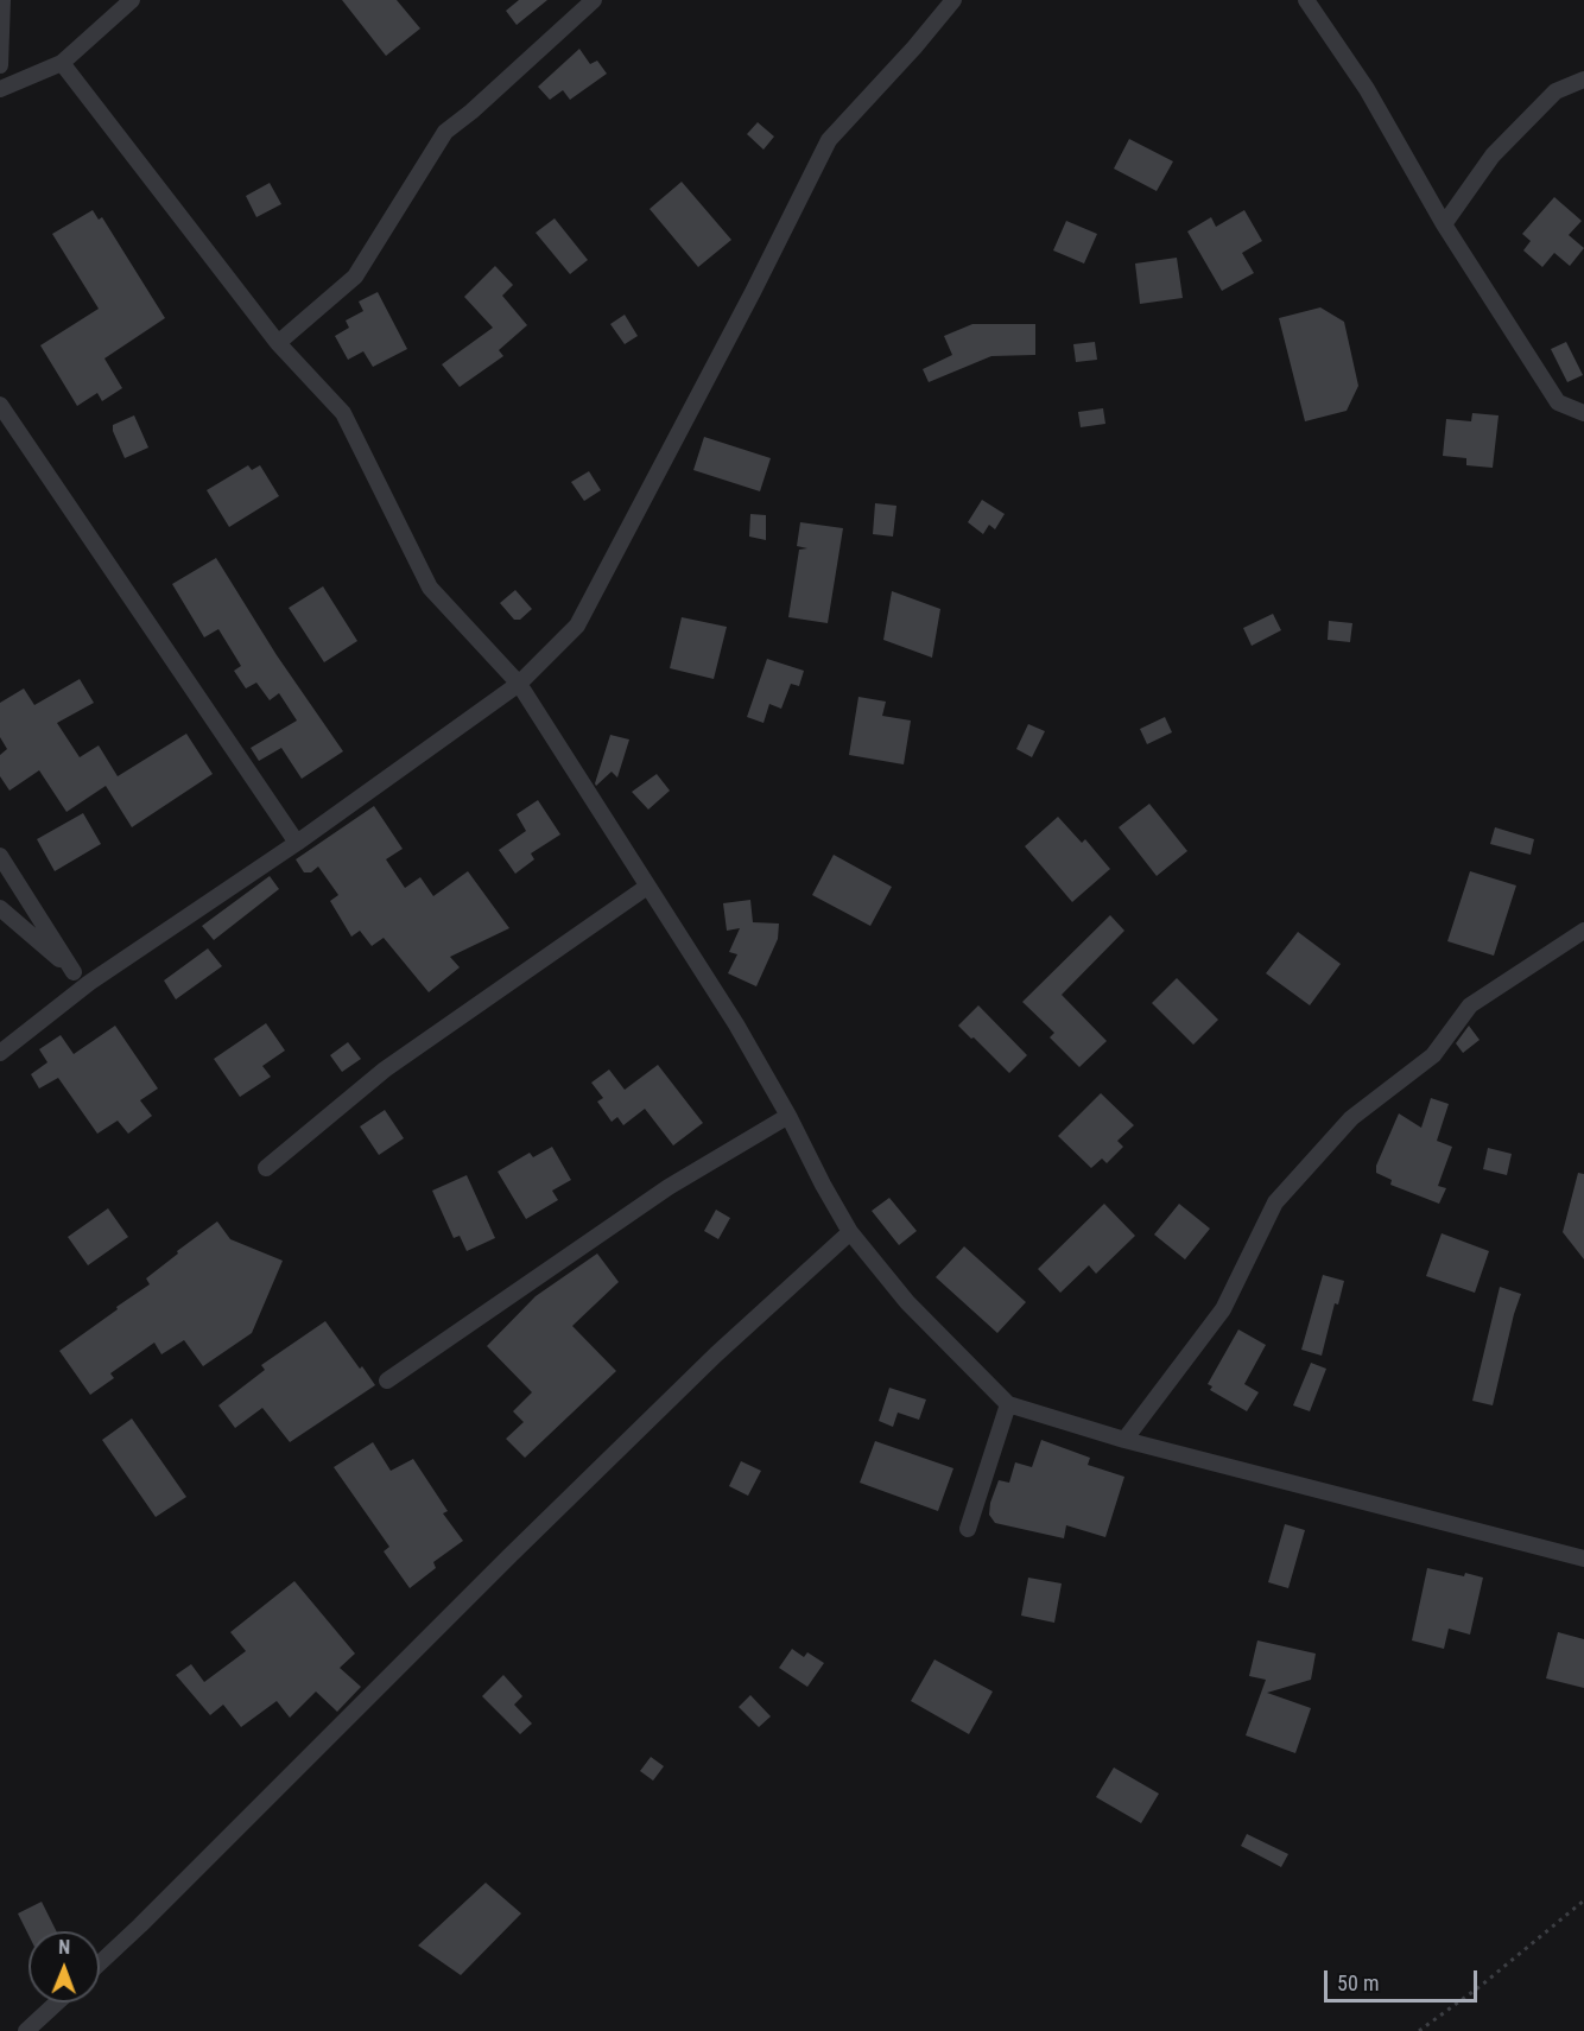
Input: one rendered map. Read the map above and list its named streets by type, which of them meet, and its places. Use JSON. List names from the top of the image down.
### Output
{
  "scale_bar": "50 m",
  "north": "top"
}
